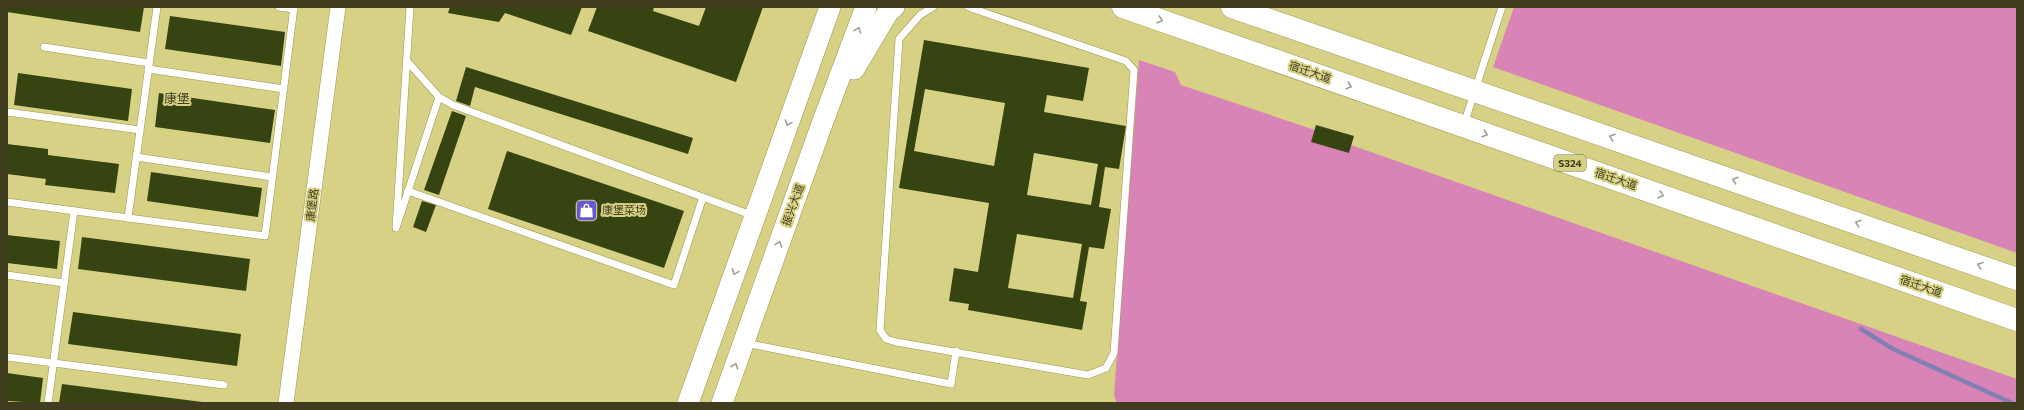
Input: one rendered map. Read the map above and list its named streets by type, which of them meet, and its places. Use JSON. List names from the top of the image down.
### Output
{
  "streets": {
    "main road": ["宿迁大道", "S324", "振兴大道"],
    "street": ["康堡路"]
  },
  "districts": ["康堡"],
  "places": {
    "shop": ["康堡菜场"]
  }
}
